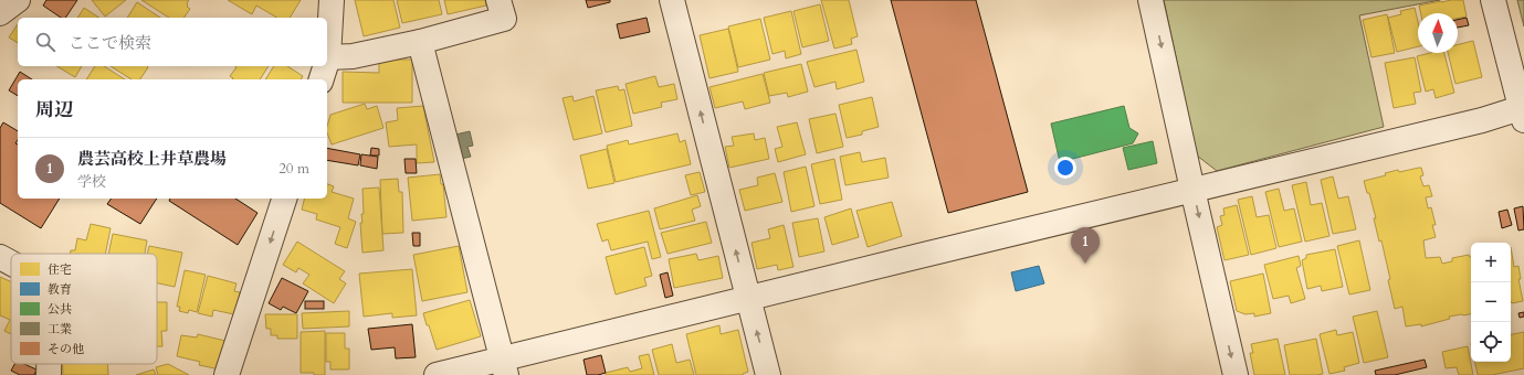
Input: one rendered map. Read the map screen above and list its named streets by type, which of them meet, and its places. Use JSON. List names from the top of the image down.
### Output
{
  "legend": [
    "住宅",
    "教育",
    "公共",
    "工業",
    "その他"
  ],
  "north": "top",
  "page": {
    "search": "ここで検索",
    "heading": "周辺",
    "list": [
      {
        "mark": "1",
        "name": "農芸高校上井草農場",
        "note": "学校",
        "value": "20 m"
      }
    ],
    "pins": "1",
    "map_buttons": ["+", "−"]
  }
}
